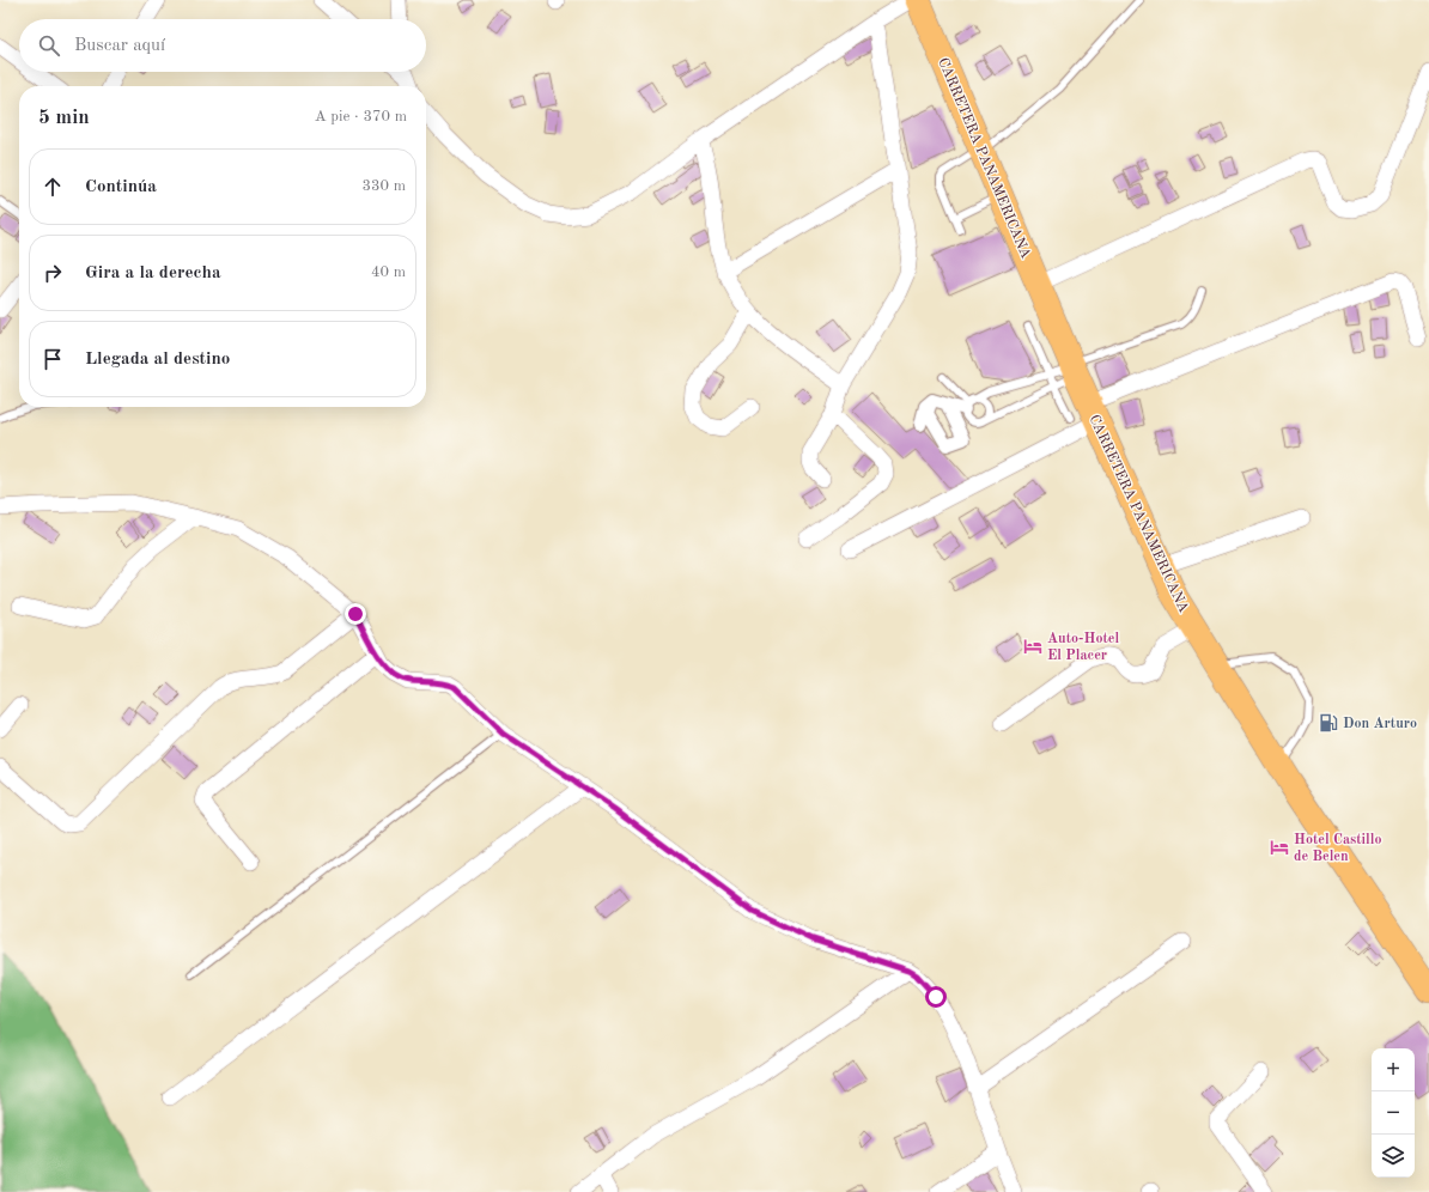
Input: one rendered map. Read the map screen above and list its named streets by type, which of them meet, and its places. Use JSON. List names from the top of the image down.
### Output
{
  "streets": {
    "highway": ["CARRETERA PANAMERICANA"]
  },
  "places": {
    "hotel": ["Auto-Hotel El Placer", "Hotel Castillo de Belen"],
    "fuel station": ["Don Arturo"]
  },
  "page": {
    "search": "Buscar aquí",
    "heading": ["5 min", "A pie · 370 m"],
    "list": [
      ["Continúa", "330 m"],
      ["Gira a la derecha", "40 m"],
      "Llegada al destino"
    ],
    "map_buttons": ["+", "−"]
  }
}
